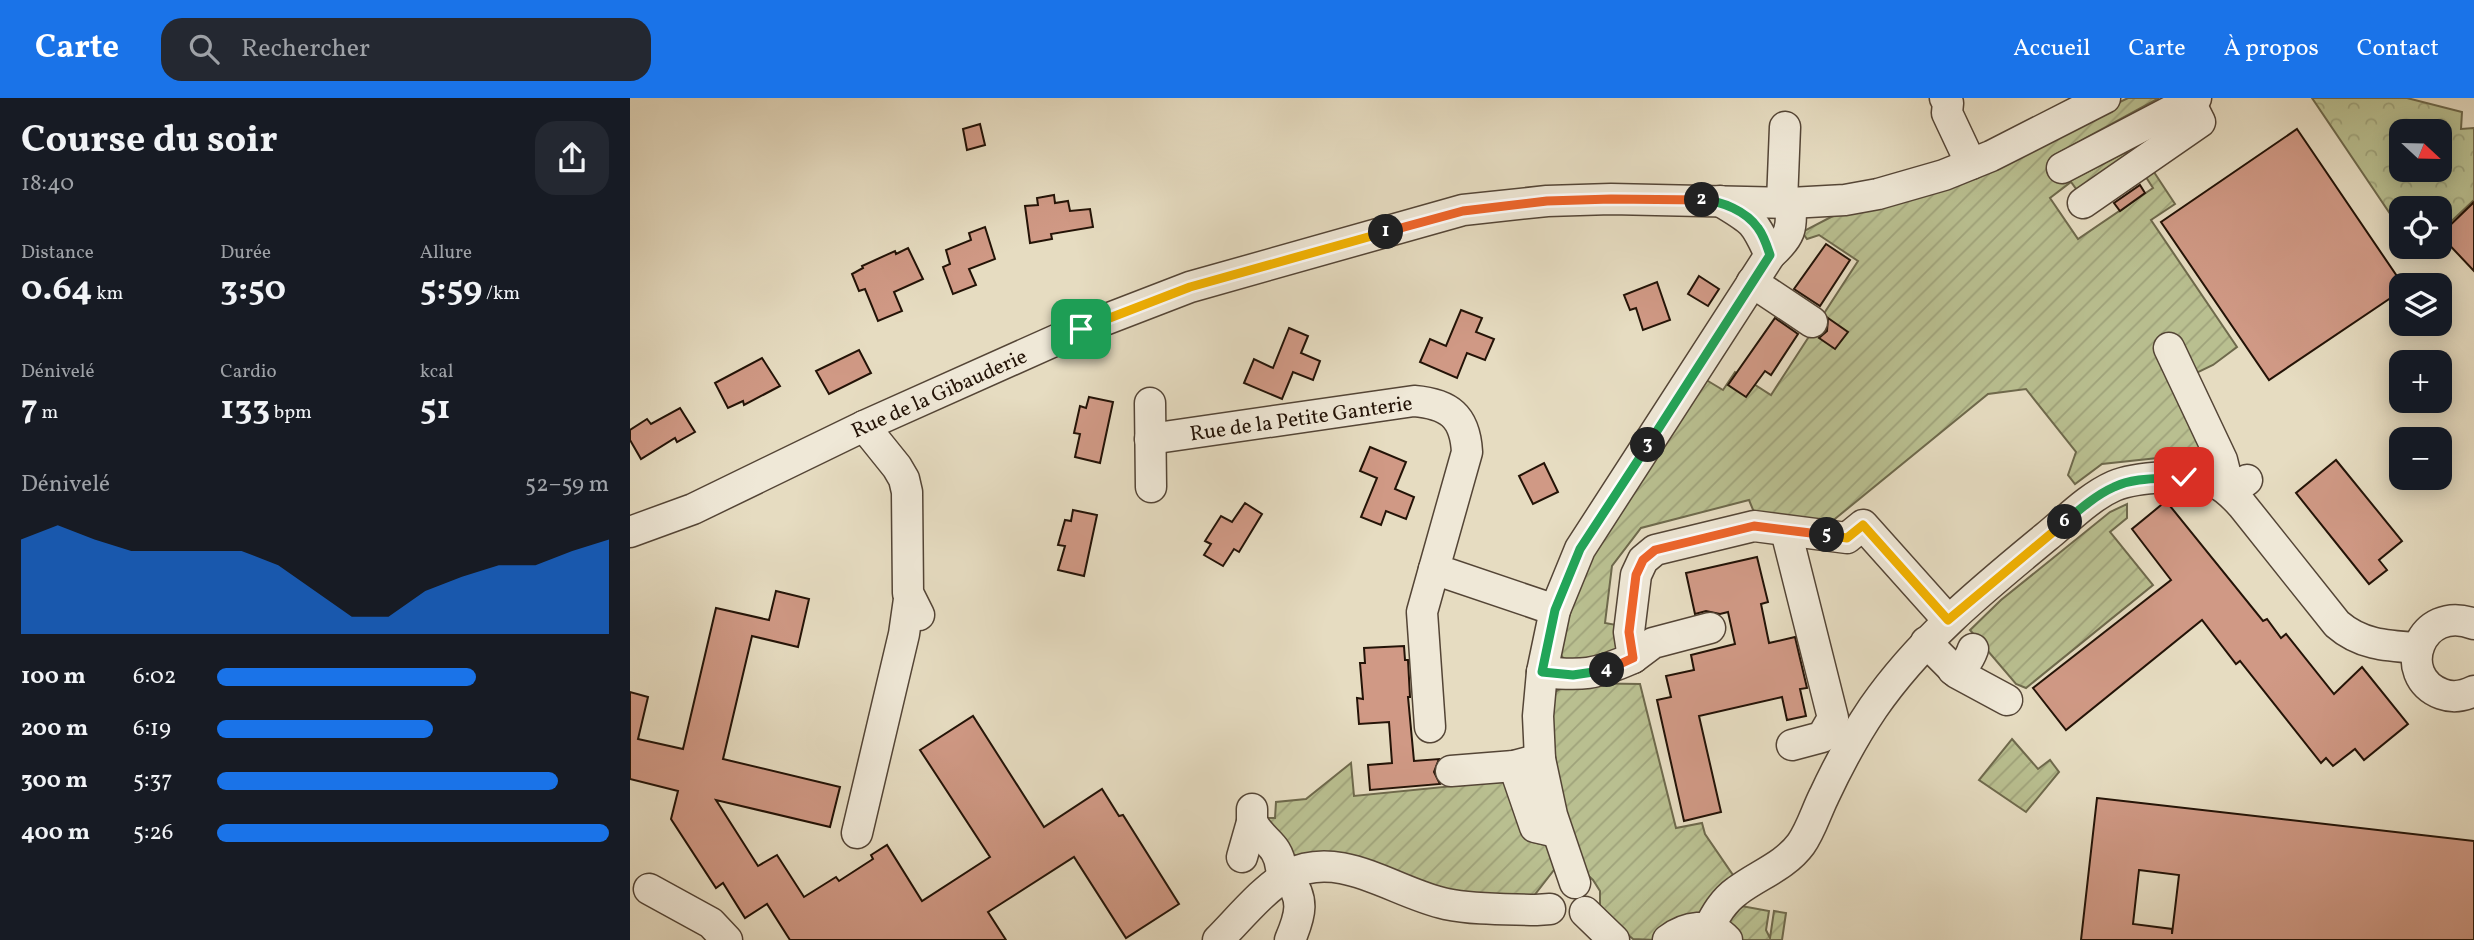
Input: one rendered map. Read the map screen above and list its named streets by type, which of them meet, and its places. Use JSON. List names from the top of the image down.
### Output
{
  "streets": {
    "street": ["Rue de la Gibauderie", "Rue de la Petite Ganterie"]
  },
  "north": "right",
  "page": {
    "header": "Carte",
    "search": "Rechercher",
    "nav": [
      "Accueil",
      "Carte",
      "À propos",
      "Contact"
    ],
    "heading": ["Course du soir", "18:40"],
    "map_buttons": ["+", "−"],
    "pins": [
      "2",
      "1",
      "3",
      "6",
      "5",
      "4"
    ],
    "stats": [
      ["Distance", "0.64 km"],
      ["Durée", "3:50"],
      ["Allure", "5:59 /km"],
      ["Dénivelé", "7 m"],
      ["Cardio", "133 bpm"],
      ["kcal", "51"]
    ],
    "chart": ["Dénivelé", "52–59 m"],
    "list": [
      {
        "name": "100 m",
        "note": "6:02"
      },
      {
        "name": "200 m",
        "note": "6:19"
      },
      {
        "name": "300 m",
        "note": "5:37"
      },
      {
        "name": "400 m",
        "note": "5:26"
      }
    ]
  }
}
